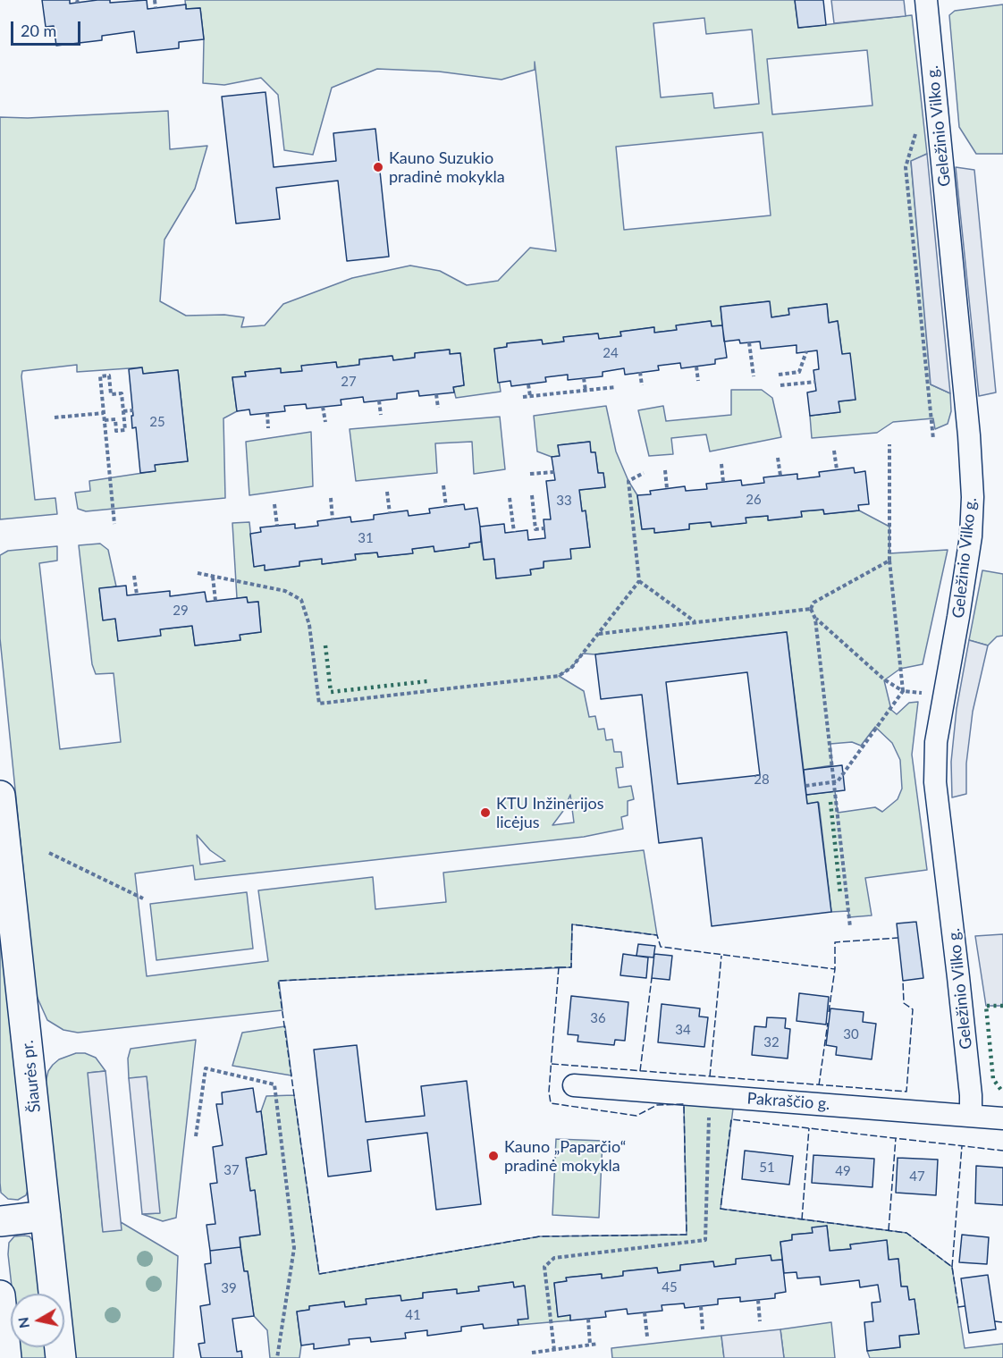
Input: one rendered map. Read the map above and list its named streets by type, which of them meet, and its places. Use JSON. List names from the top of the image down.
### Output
{
  "streets": {
    "main road": ["Šiaurės pr."],
    "street": ["Geležinio Vilko g.", "Pakraščio g."]
  },
  "crossings": [
    ["Geležinio Vilko g.", "Pakraščio g."]
  ],
  "places": ["Kauno Suzukio pradinė mokykla", "KTU Inžinerijos licėjus", "Kauno „Paparčio“ pradinė mokykla"],
  "house_numbers": [
    "24",
    "27",
    "25",
    "26",
    "33",
    "31",
    "29",
    "28",
    "36",
    "34",
    "30",
    "32",
    "51",
    "37",
    "49",
    "47",
    "45",
    "39",
    "41"
  ],
  "scale_bar": "20 m",
  "north": "left"
}
